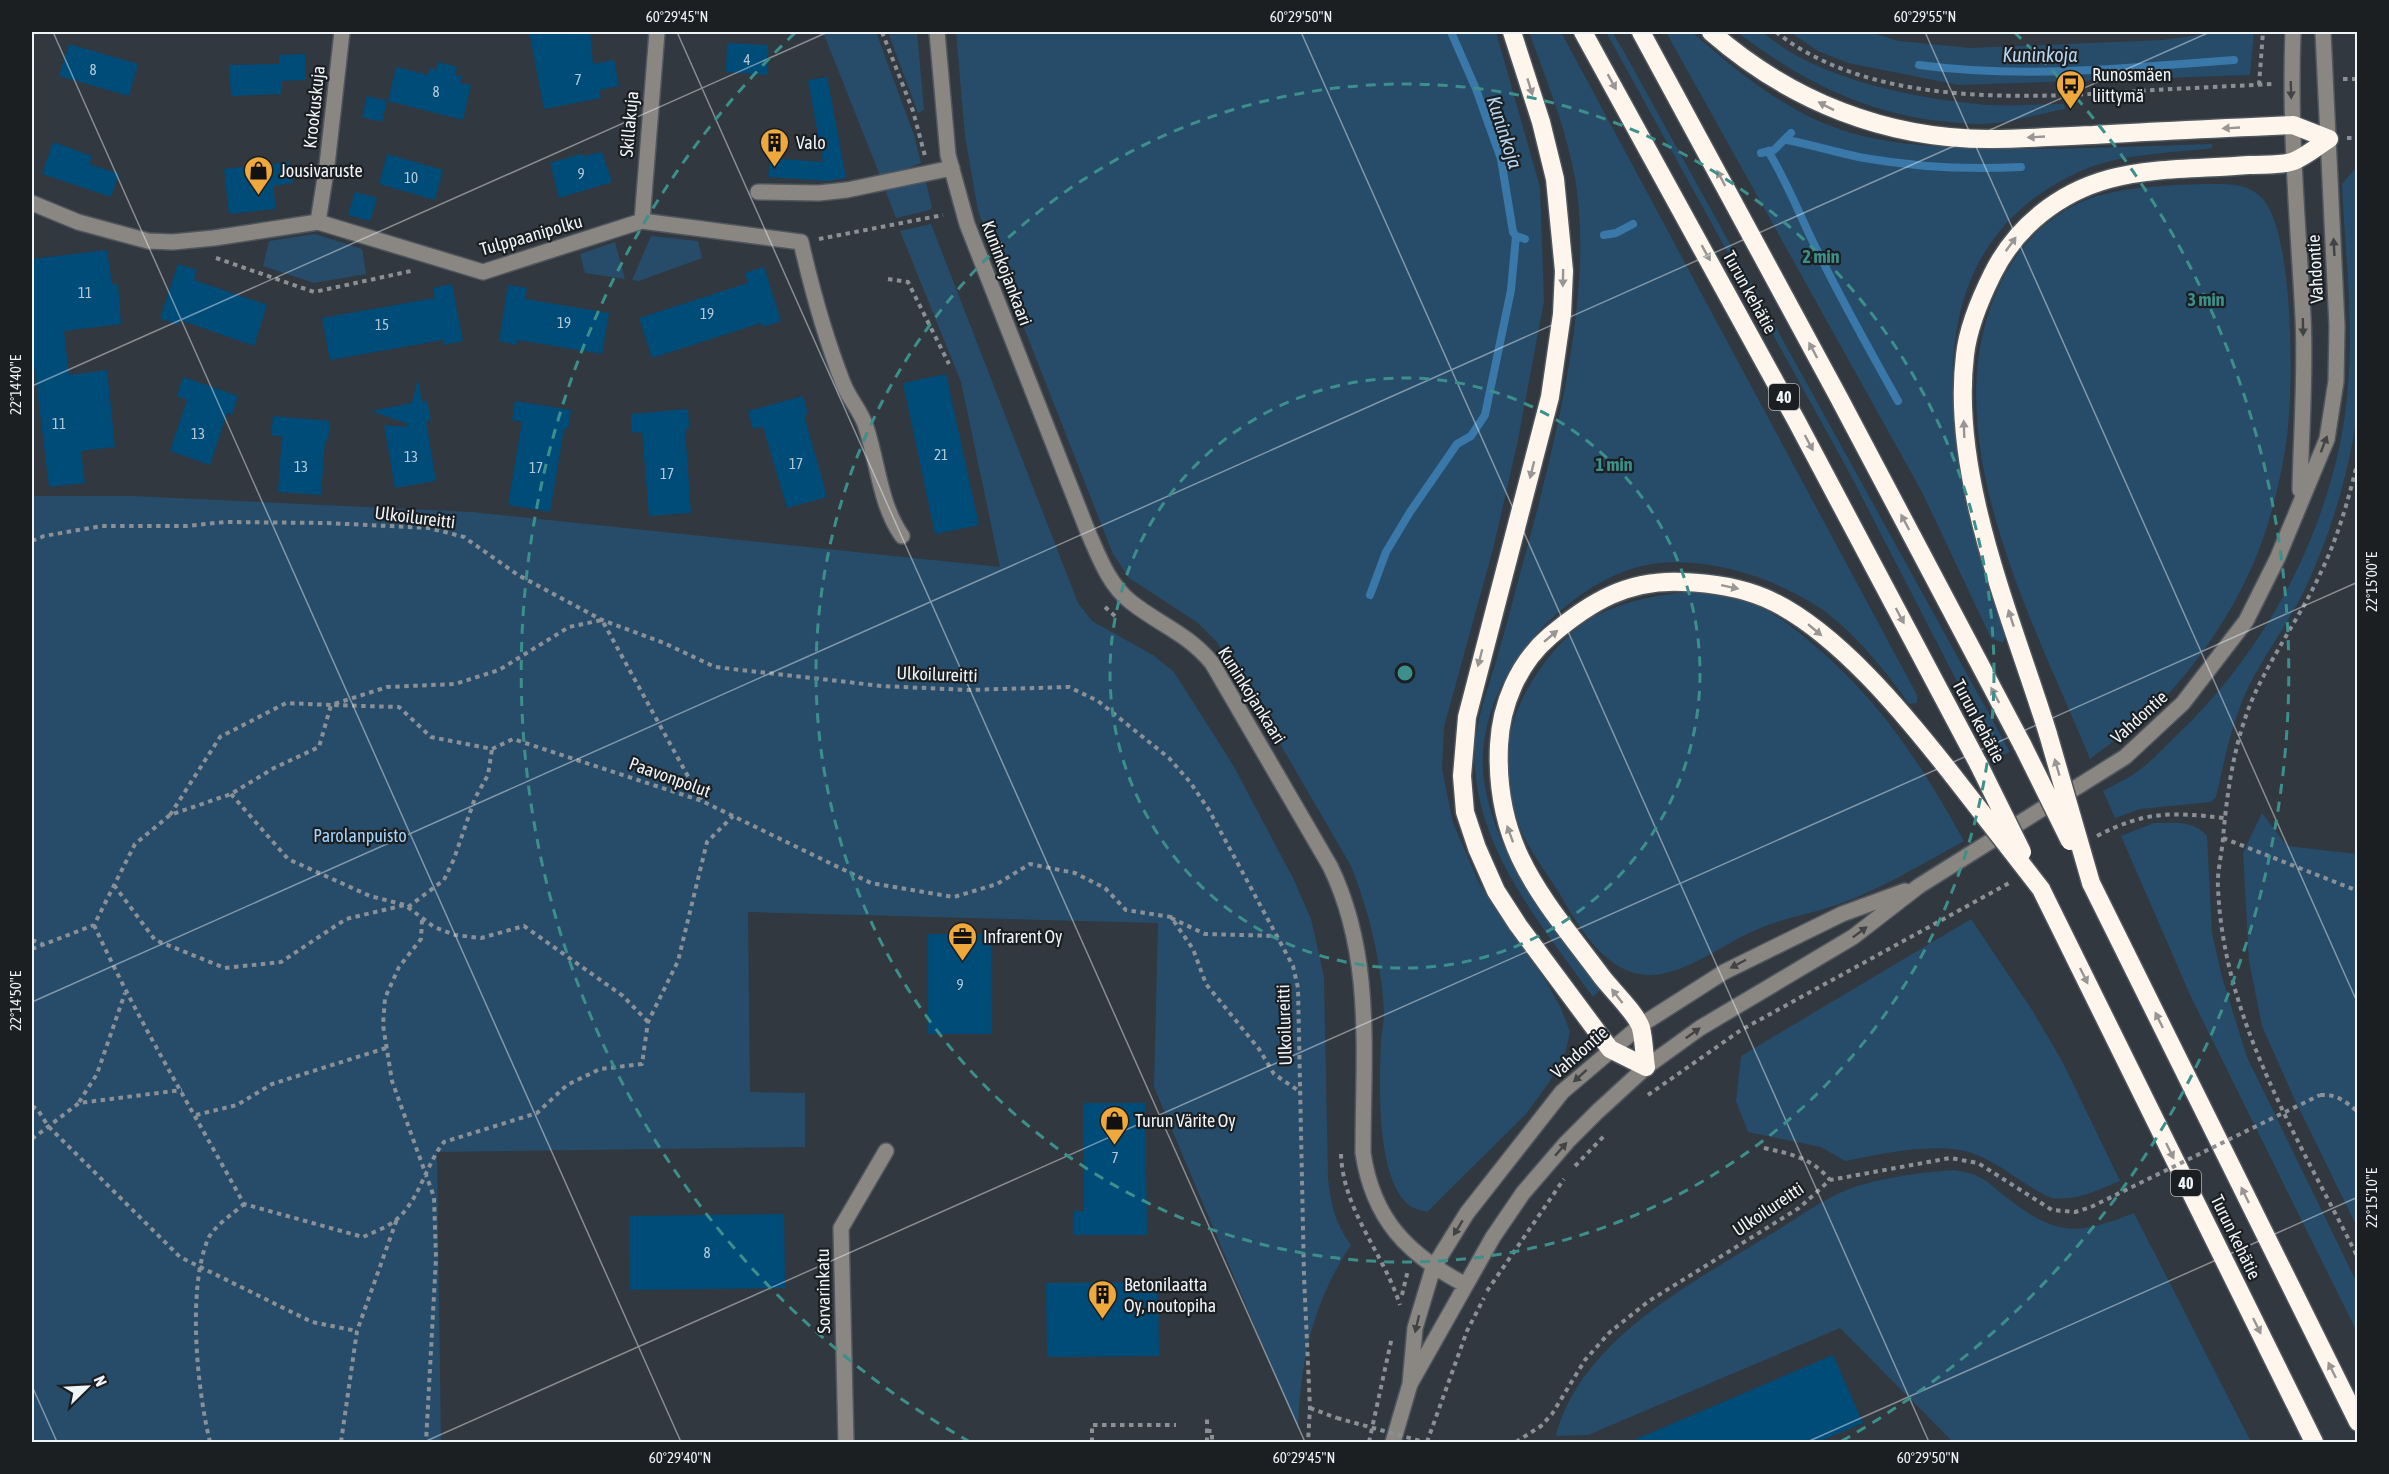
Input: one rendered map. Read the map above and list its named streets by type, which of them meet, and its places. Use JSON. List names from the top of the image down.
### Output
{
  "streets": {
    "highway": ["Turun kehätie", "40"],
    "street": [
      "Krookuskuja",
      "Skillakuja",
      "Tulppaanipolku",
      "Vahdontie",
      "Kuninkojankaari",
      "Sorvarinkatu"
    ],
    "path": ["Ulkoilureitti", "Paavonpolut"]
  },
  "crossings": [
    ["Krookuskuja", "Tulppaanipolku"],
    ["Skillakuja", "Tulppaanipolku"],
    ["Vahdontie", "Kuninkojankaari"],
    ["Ulkoilureitti", "Paavonpolut"]
  ],
  "water": ["Kuninkoja"],
  "parks": ["Parolanpuisto"],
  "places": {
    "bus stop": ["Runosmäen liittymä"],
    "building": ["Valo", "Betonilaatta Oy, noutopiha"],
    "shop": ["Jousivaruste", "Turun Värite Oy"],
    "office": ["Infrarent Oy"]
  },
  "house_numbers": [
    "4",
    "8",
    "7",
    "8",
    "9",
    "10",
    "11",
    "19",
    "19",
    "15",
    "11",
    "13",
    "21",
    "13",
    "17",
    "13",
    "17",
    "17",
    "9",
    "7",
    "8"
  ],
  "north": "top right",
  "coordinates": [
    "60°29'45\"N",
    "60°29'50\"N",
    "60°29'55\"N",
    "22°14'40\"E",
    "22°15'00\"E",
    "22°14'50\"E",
    "22°15'10\"E",
    "60°29'40\"N"
  ],
  "rings": ["2 min", "3 min", "1 min"]
}
